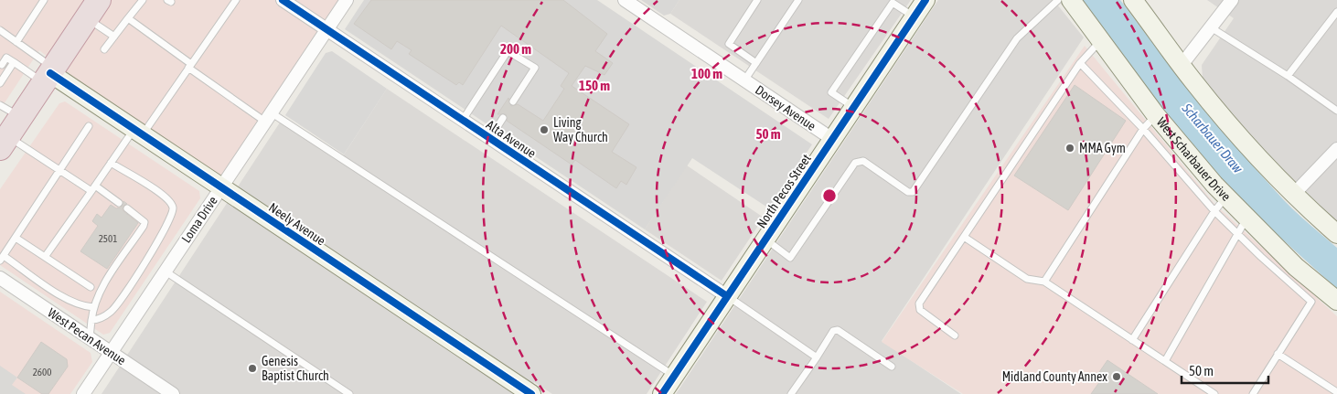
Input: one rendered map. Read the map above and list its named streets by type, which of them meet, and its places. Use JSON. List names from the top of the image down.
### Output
{
  "streets": {
    "street": [
      "Dorsey Avenue",
      "Alta Avenue",
      "West Scharbauer Drive",
      "North Pecos Street",
      "Loma Drive",
      "Neely Avenue",
      "West Pecan Avenue"
    ]
  },
  "crossings": [
    ["Dorsey Avenue", "North Pecos Street"],
    ["Alta Avenue", "North Pecos Street"],
    ["Alta Avenue", "Loma Drive"],
    ["Loma Drive", "Neely Avenue"],
    ["Loma Drive", "West Pecan Avenue"]
  ],
  "water": ["Scharbauer Draw"],
  "places": [
    "Living Way Church",
    "MMA Gym",
    "Genesis Baptist Church",
    "Midland County Annex"
  ],
  "house_numbers": ["2501", "2600"],
  "scale_bar": "50 m",
  "rings": [
    "200 m",
    "100 m",
    "150 m",
    "50 m"
  ]
}
